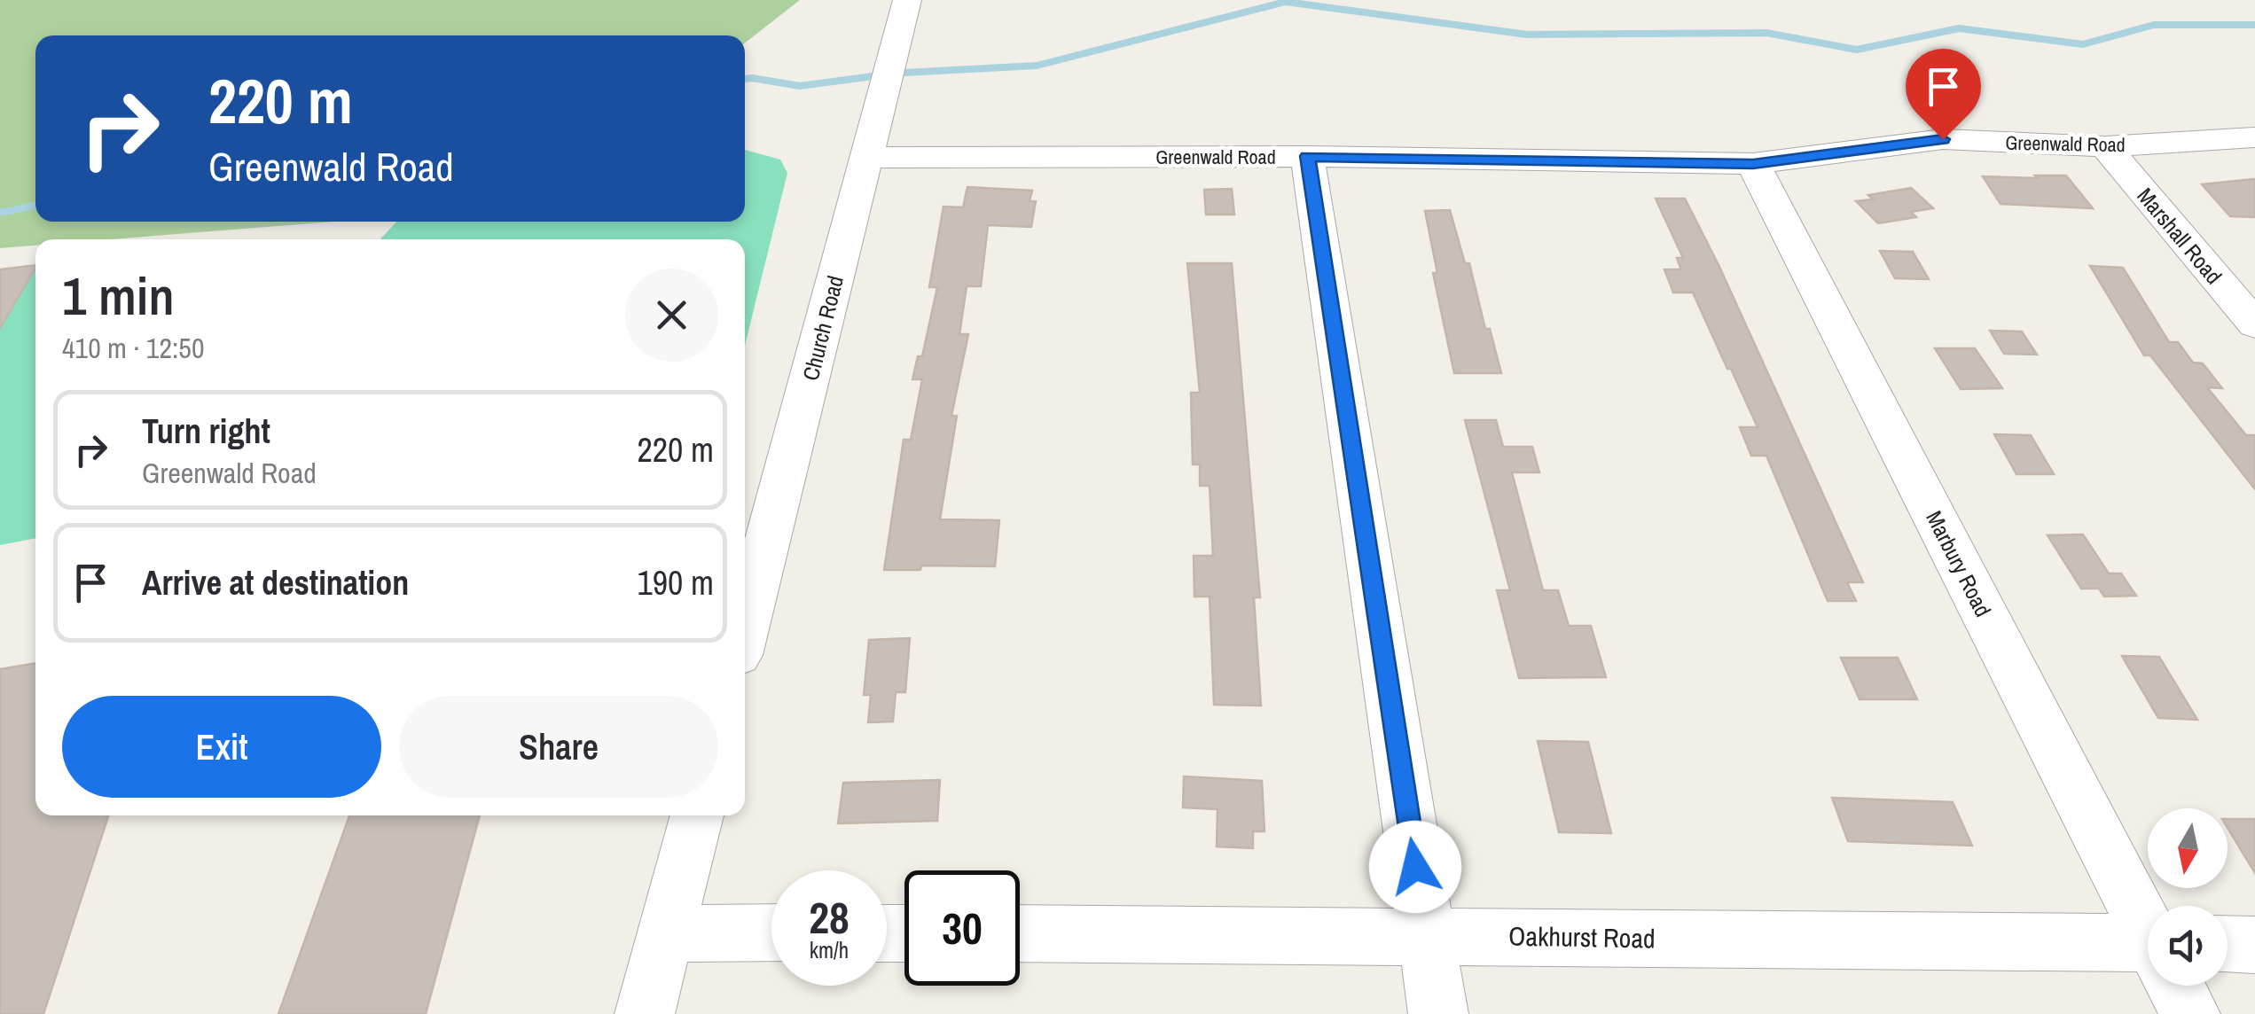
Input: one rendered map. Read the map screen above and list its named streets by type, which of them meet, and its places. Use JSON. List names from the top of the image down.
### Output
{
  "streets": {
    "street": [
      "Greenwald Road",
      "Marshall Road",
      "Church Road",
      "Marbury Road",
      "Oakhurst Road"
    ]
  },
  "crossings": [
    ["Greenwald Road", "Marshall Road"],
    ["Greenwald Road", "Church Road"],
    ["Greenwald Road", "Marbury Road"]
  ],
  "north": "bottom",
  "page": {
    "turn": ["220 m", "Greenwald Road"],
    "heading": ["1 min", "410 m · 12:50"],
    "list": [
      {
        "name": "Turn right",
        "note": "Greenwald Road",
        "value": "220 m"
      },
      {
        "name": "Arrive at destination",
        "value": "190 m"
      }
    ],
    "buttons": ["Exit", "Share"],
    "speed": "28 km/h",
    "limit": "30"
  }
}
